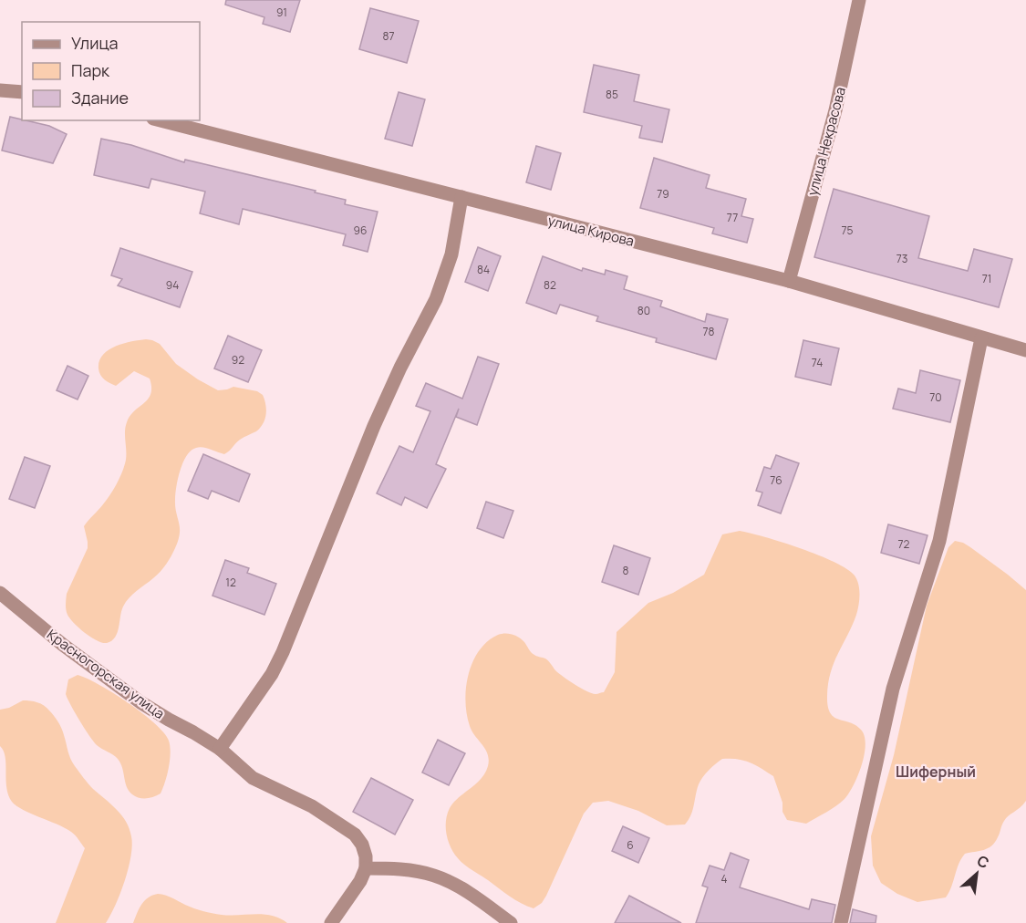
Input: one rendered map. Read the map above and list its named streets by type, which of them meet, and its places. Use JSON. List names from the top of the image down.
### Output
{
  "streets": {
    "street": ["улица Некрасова", "улица Кирова", "Красногорская улица"]
  },
  "crossings": [
    ["улица Некрасова", "улица Кирова"]
  ],
  "districts": ["Шиферный"],
  "house_numbers": [
    "91",
    "87",
    "85",
    "79",
    "77",
    "96",
    "75",
    "73",
    "84",
    "71",
    "94",
    "82",
    "80",
    "78",
    "92",
    "74",
    "70",
    "76",
    "72",
    "8",
    "12",
    "6",
    "4"
  ],
  "legend": ["Улица", "Парк", "Здание"],
  "north": "top right"
}
